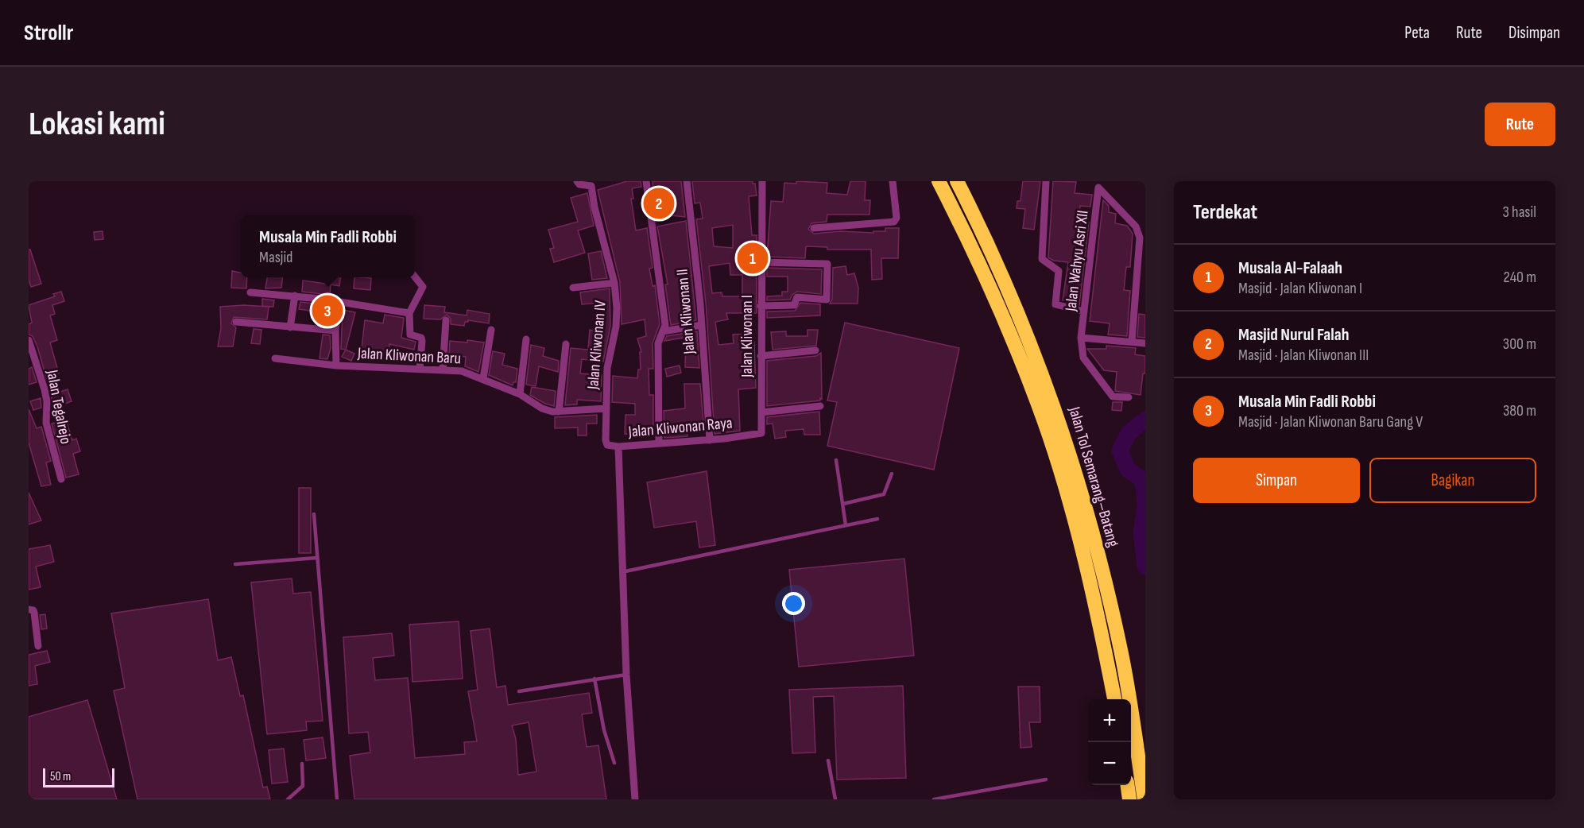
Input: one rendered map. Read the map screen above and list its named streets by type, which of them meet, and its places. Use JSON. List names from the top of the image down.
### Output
{
  "streets": {
    "highway": ["Jalan Tol Semarang–Batang"],
    "street": [
      "Jalan Wahyu Asri XII",
      "Jalan Kliwonan II",
      "Jalan Kliwonan I",
      "Jalan Kliwonan IV",
      "Jalan Kliwonan Baru",
      "Jalan Tegalrejo",
      "Jalan Kliwonan Raya"
    ]
  },
  "crossings": [
    ["Jalan Kliwonan II", "Jalan Kliwonan Raya"],
    ["Jalan Kliwonan I", "Jalan Kliwonan Raya"],
    ["Jalan Kliwonan IV", "Jalan Kliwonan Baru"],
    ["Jalan Kliwonan IV", "Jalan Kliwonan Raya"]
  ],
  "scale_bar": "50 m",
  "page": {
    "header": "Strollr",
    "nav": ["Peta", "Rute", "Disimpan"],
    "buttons": [
      "Rute",
      ["Simpan", "Bagikan"]
    ],
    "title": "Lokasi kami",
    "heading": ["Terdekat", "3 hasil"],
    "pins": ["2", "1", "3"],
    "popup": ["Musala Min Fadli Robbi", "Masjid"],
    "list": [
      {
        "mark": "1",
        "name": "Musala Al-Falaah",
        "note": "Masjid · Jalan Kliwonan I",
        "value": "240 m"
      },
      {
        "mark": "2",
        "name": "Masjid Nurul Falah",
        "note": "Masjid · Jalan Kliwonan III",
        "value": "300 m"
      },
      {
        "mark": "3",
        "name": "Musala Min Fadli Robbi",
        "note": "Masjid · Jalan Kliwonan Baru Gang V",
        "value": "380 m"
      }
    ],
    "map_buttons": ["+", "−"],
    "scale": "50 m"
  }
}
